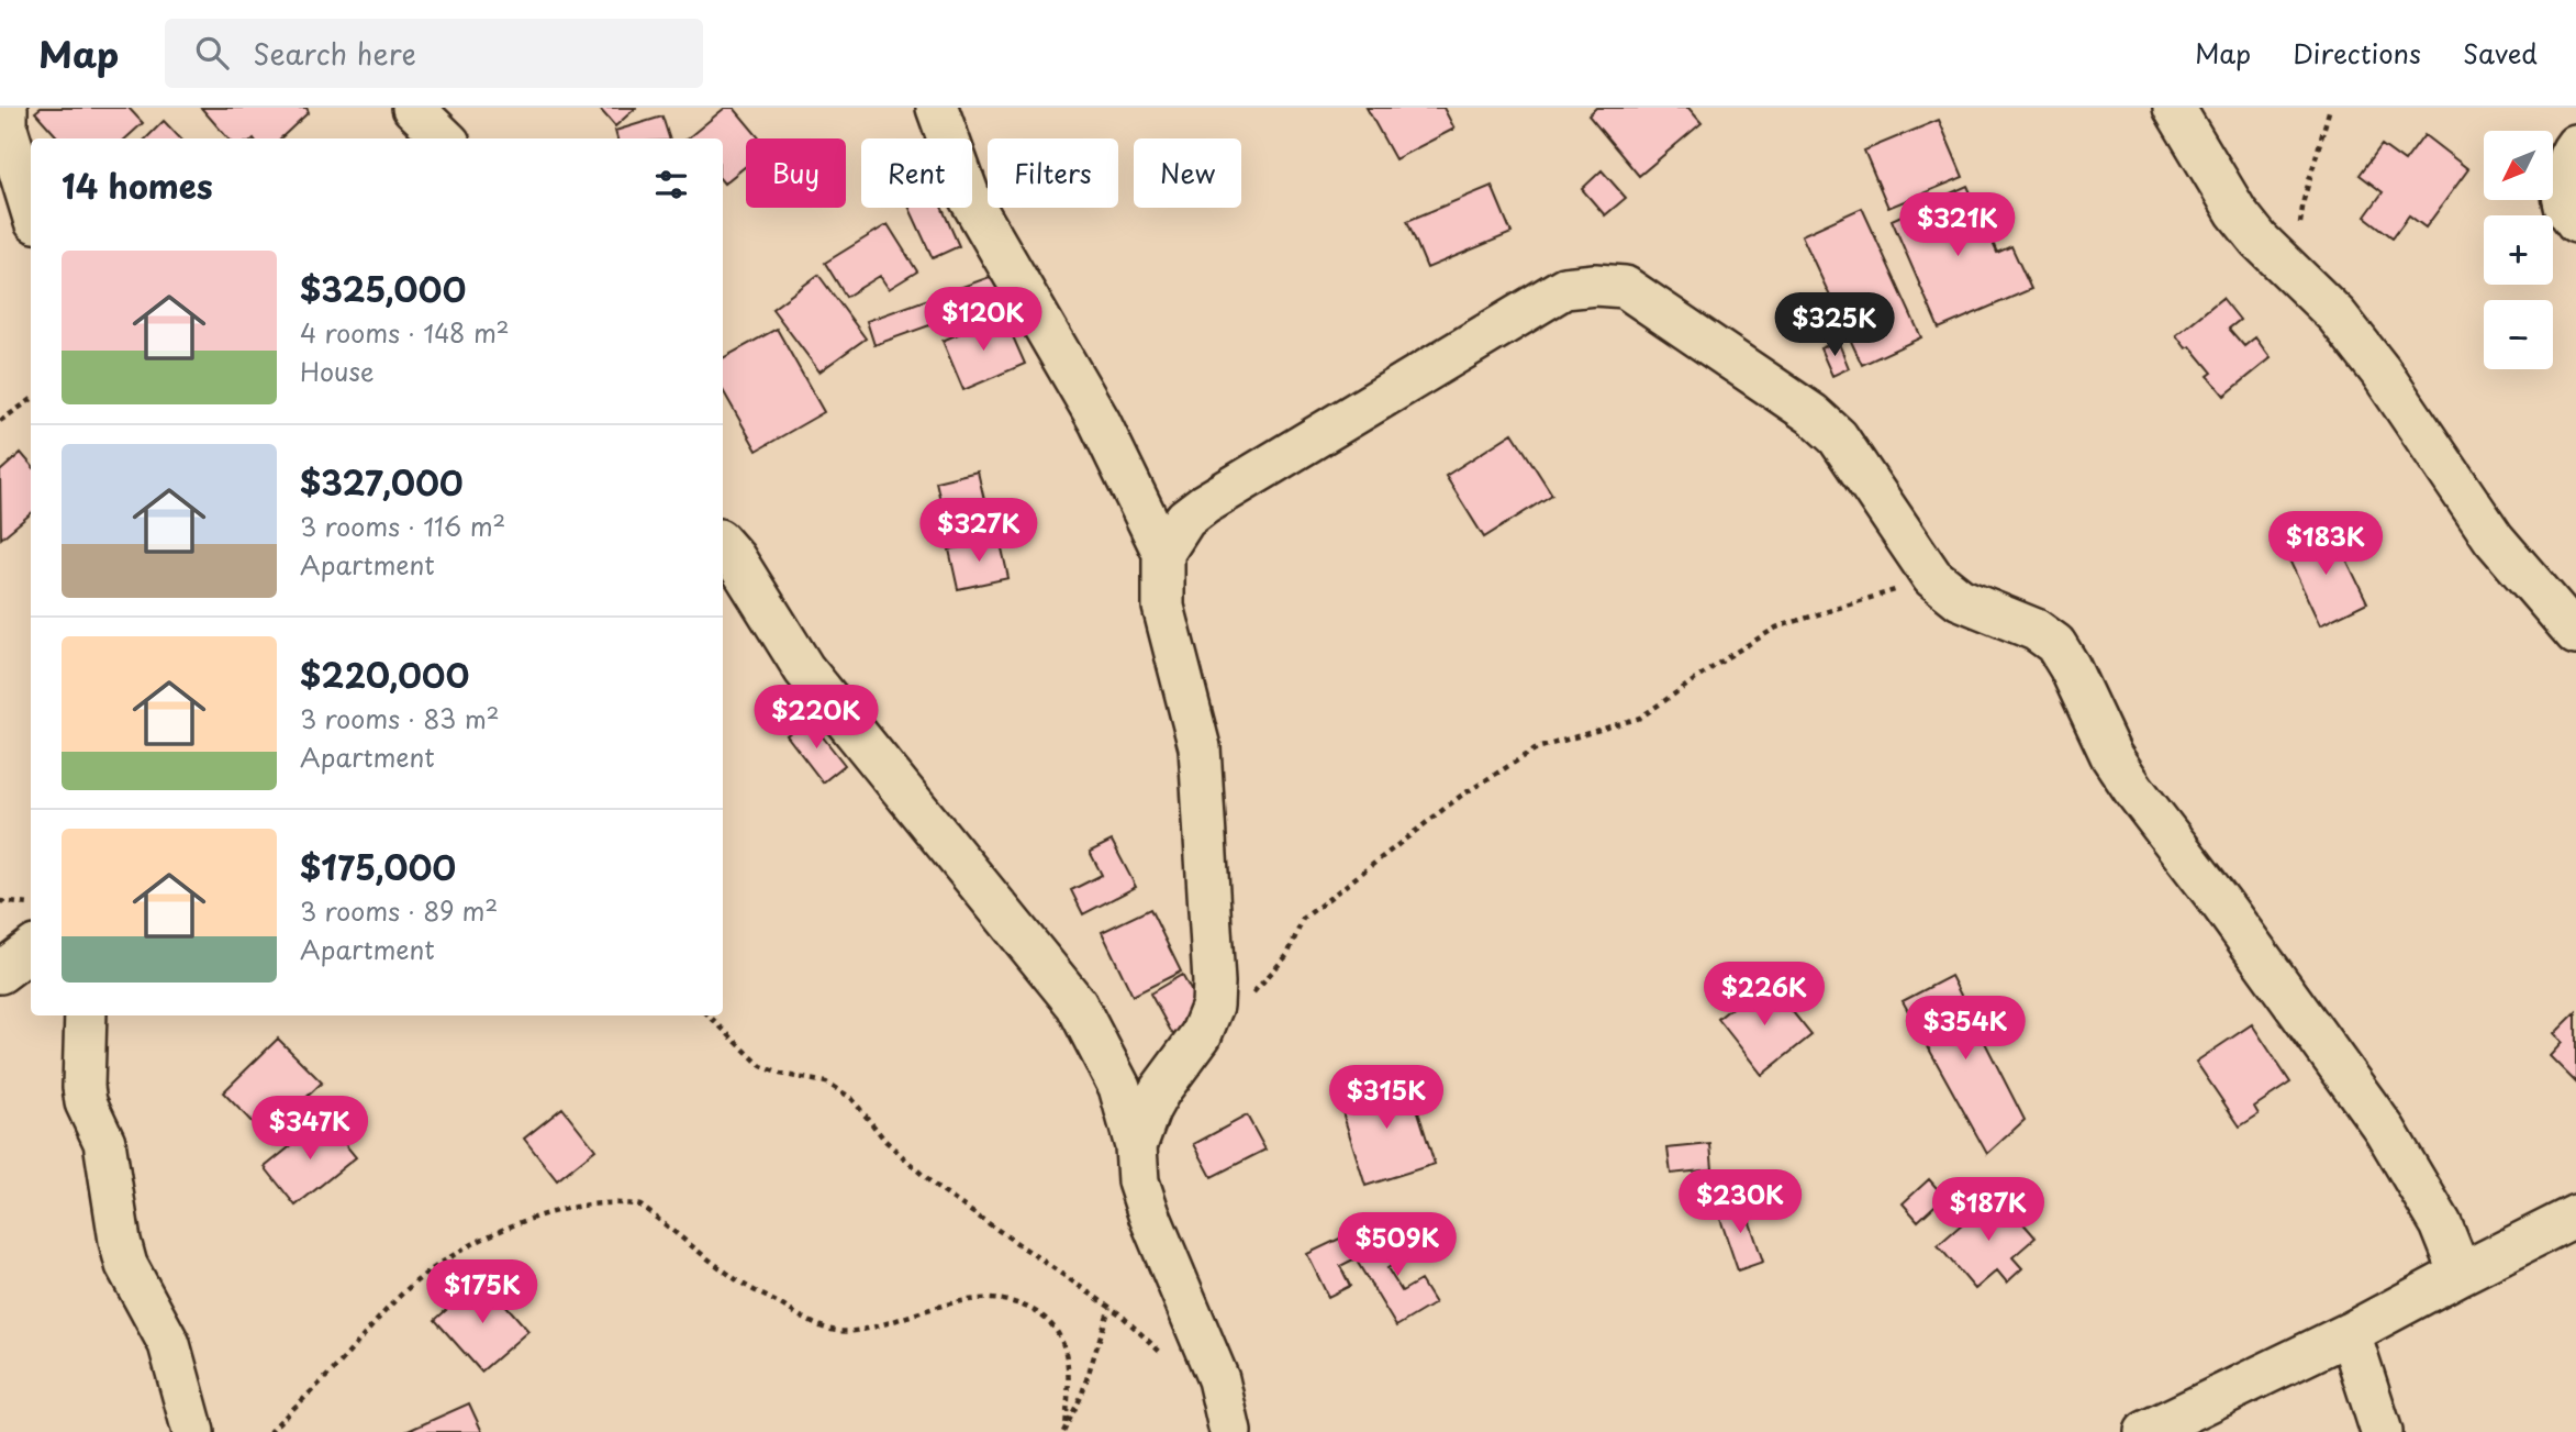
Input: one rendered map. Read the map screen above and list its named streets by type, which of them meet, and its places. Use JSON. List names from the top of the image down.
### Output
{
  "north": "bottom left",
  "page": {
    "header": "Map",
    "search": "Search here",
    "nav": ["Map", "Directions", "Saved"],
    "map_buttons": ["+", "−"],
    "chip": [
      "Buy",
      "Rent",
      "Filters",
      "New"
    ],
    "heading": "14 homes",
    "price": [
      "$321K",
      "$120K",
      "$325K",
      "$327K",
      "$183K",
      "$220K",
      "$226K",
      "$354K",
      "$315K",
      "$347K",
      "$230K",
      "$187K",
      "$509K",
      "$175K"
    ],
    "list": [
      {
        "name": "$325,000",
        "note": "4 rooms · 148 m² · House"
      },
      {
        "name": "$327,000",
        "note": "3 rooms · 116 m² · Apartment"
      },
      {
        "name": "$220,000",
        "note": "3 rooms · 83 m² · Apartment"
      },
      {
        "name": "$175,000",
        "note": "3 rooms · 89 m² · Apartment"
      }
    ]
  }
}
